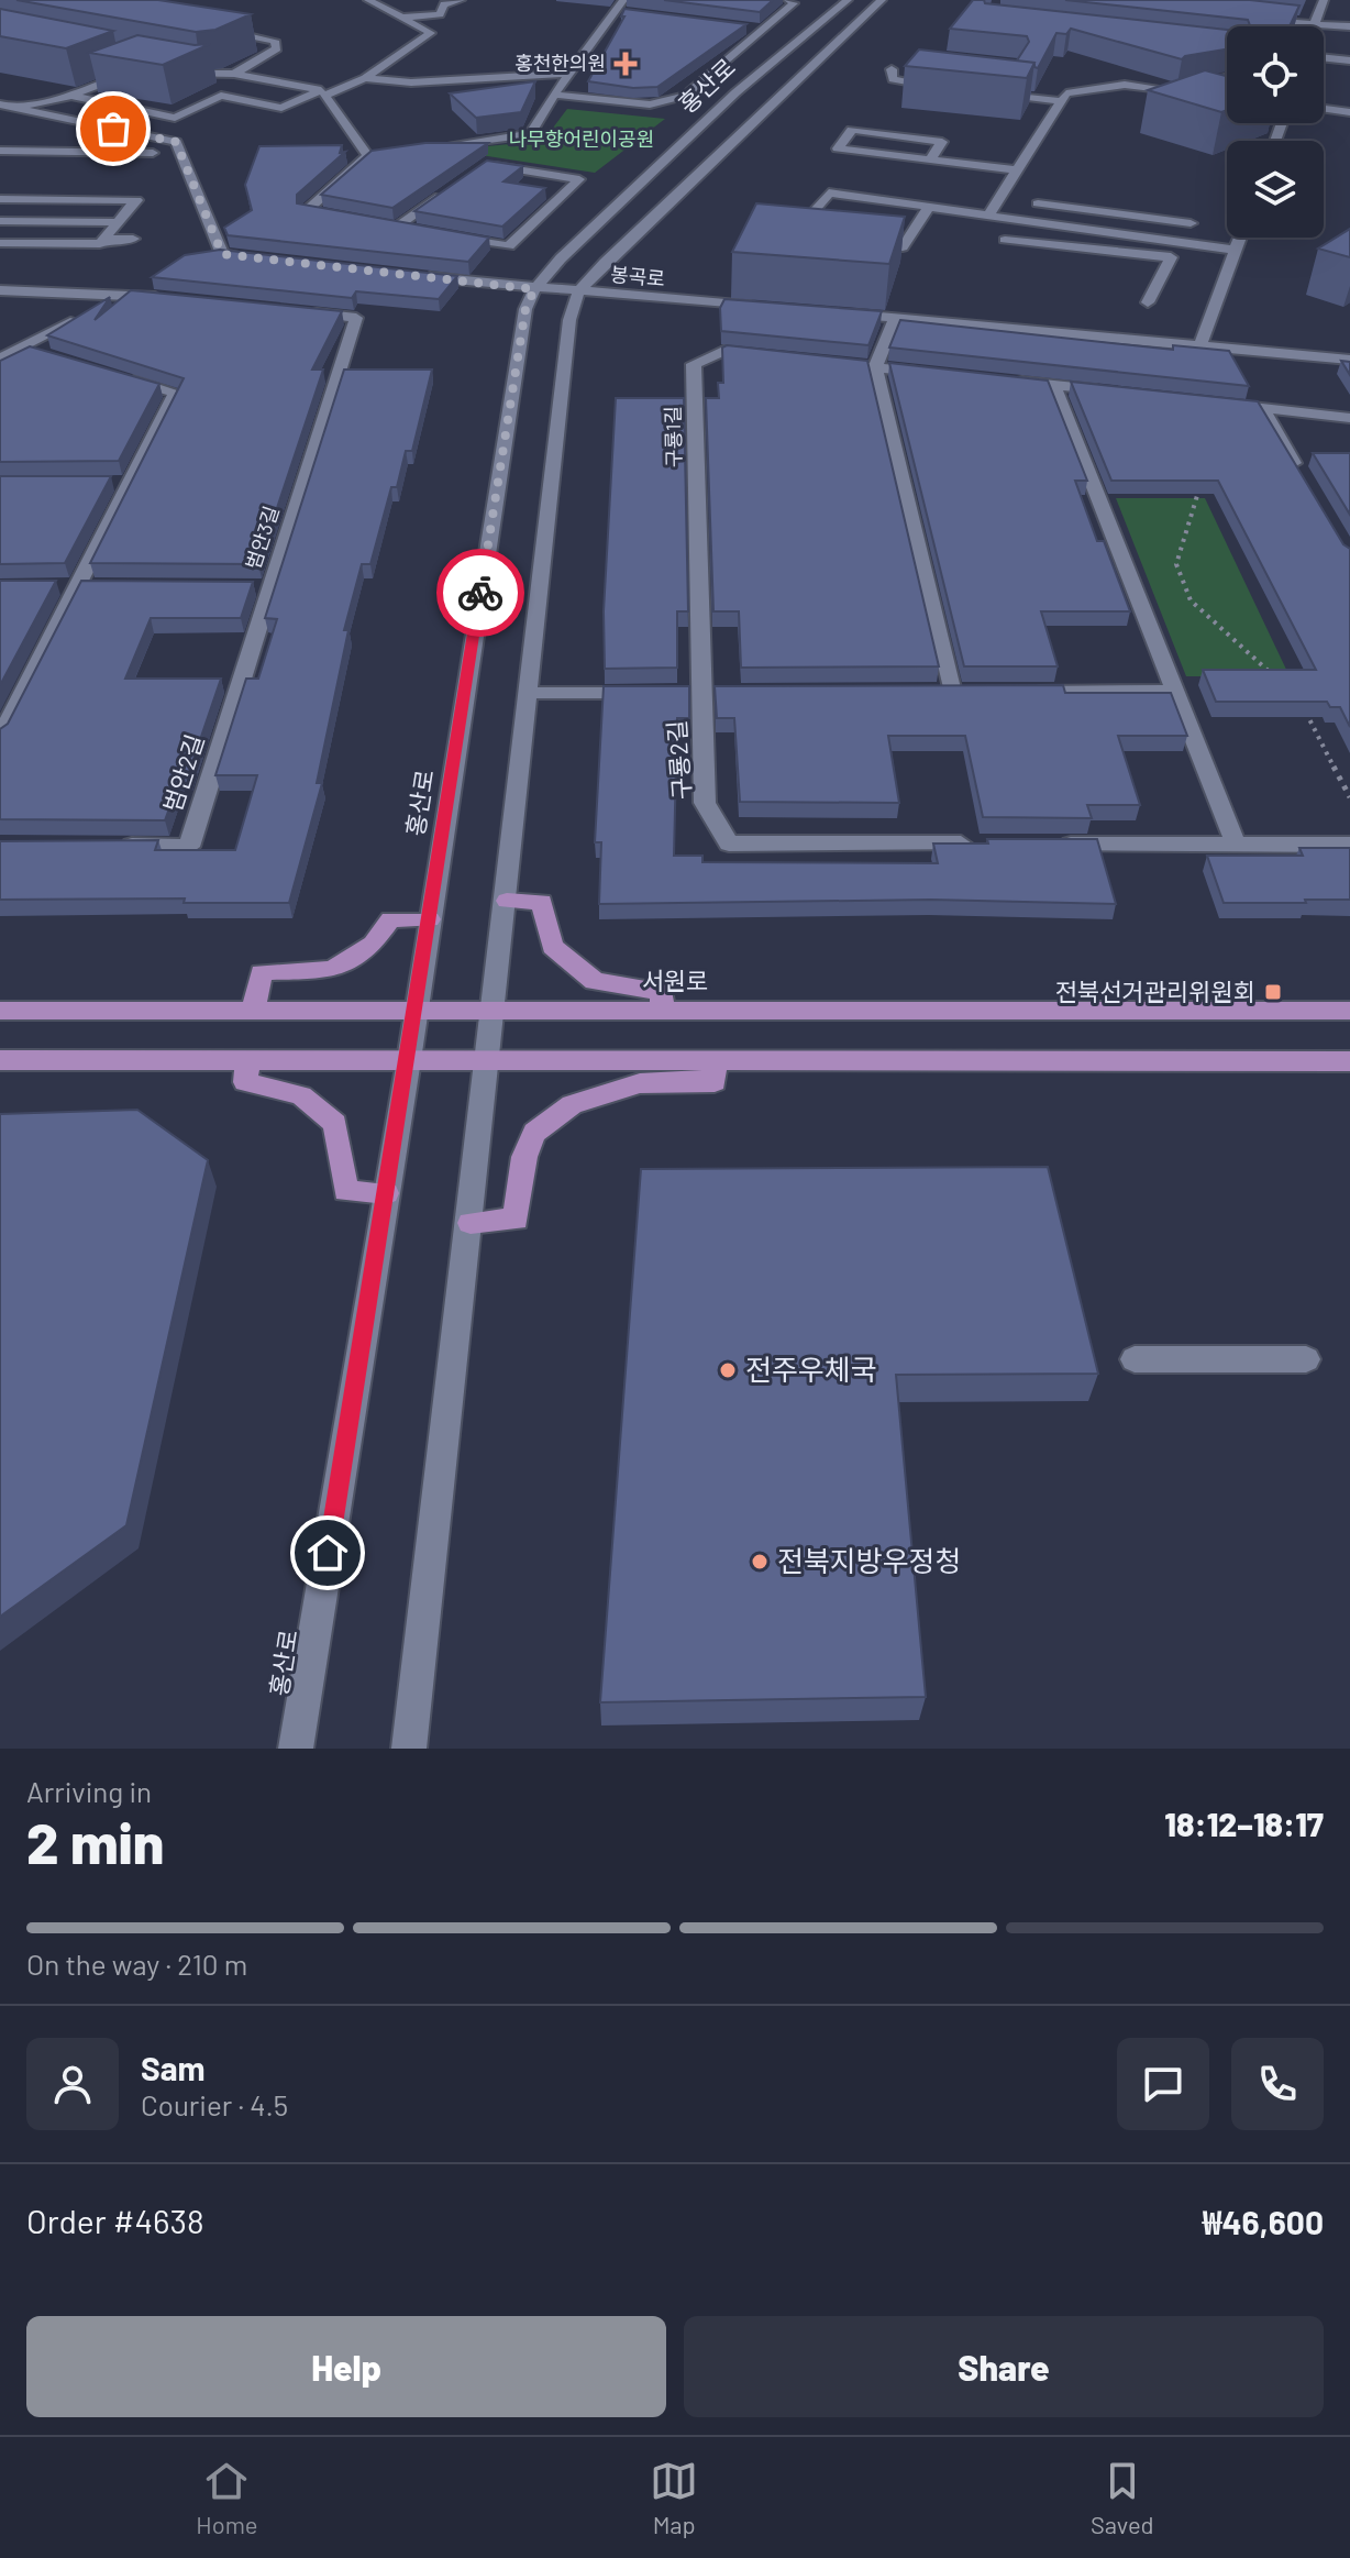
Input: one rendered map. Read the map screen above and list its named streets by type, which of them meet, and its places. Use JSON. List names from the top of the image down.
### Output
{
  "streets": {
    "main road": ["서원로"],
    "street": [
      "홍산로",
      "봉곡로",
      "구룡1길",
      "범안3길",
      "구룡2길",
      "범안2길"
    ]
  },
  "crossings": [
    ["홍산로", "봉곡로"],
    ["홍산로", "서원로"],
    ["구룡1길", "구룡2길"],
    ["범안3길", "범안2길"]
  ],
  "parks": ["나무향어린이공원"],
  "places": {
    "health": ["홍천한의원"],
    "transit": ["전북선거관리위원회"],
    "other": ["전주우체국", "전북지방우정청"]
  },
  "page": {
    "heading": ["2 min", "Arriving in", "18:12–18:17"],
    "panel": [
      "Sam",
      "Courier · 4.5",
      "Order #4638",
      "₩46,600"
    ],
    "bar": "On the way · 210 m",
    "buttons": ["Help", "Share"],
    "tabs": ["Home", "Map", "Saved"]
  }
}
